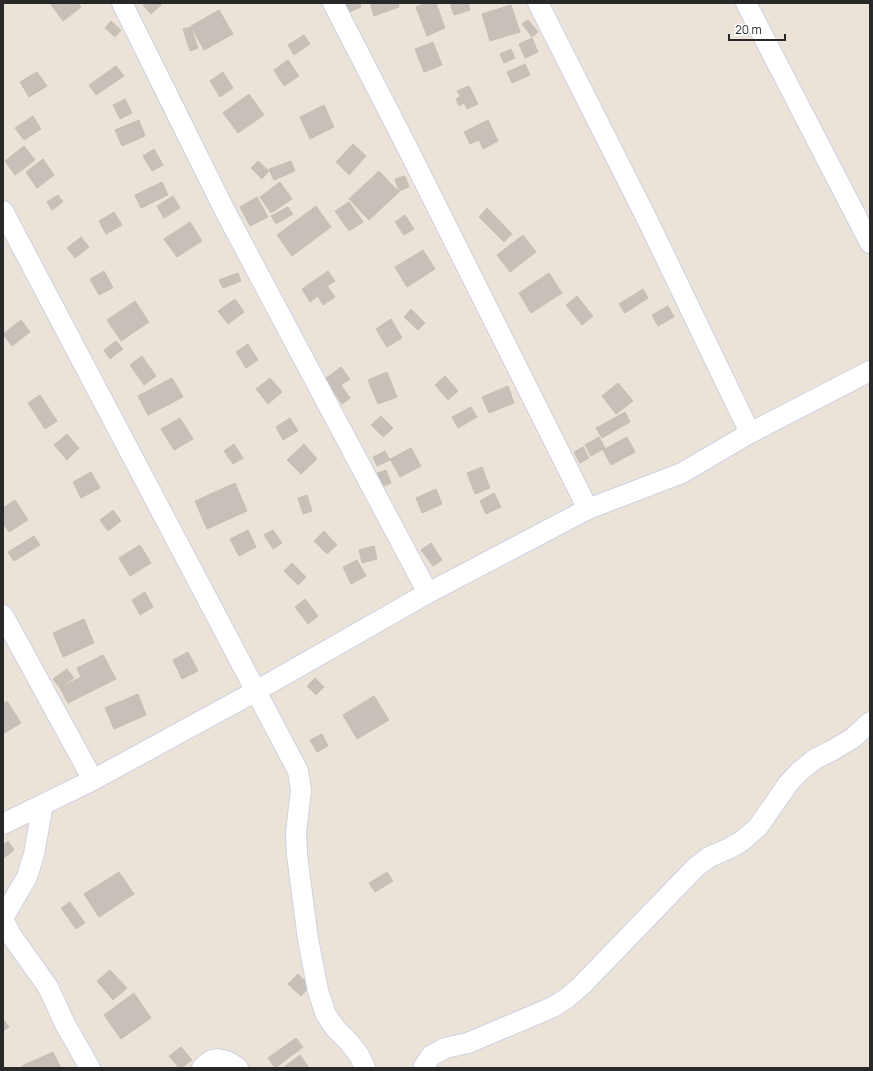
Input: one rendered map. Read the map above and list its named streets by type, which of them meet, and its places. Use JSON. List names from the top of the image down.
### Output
{
  "scale_bar": "20 m"
}
